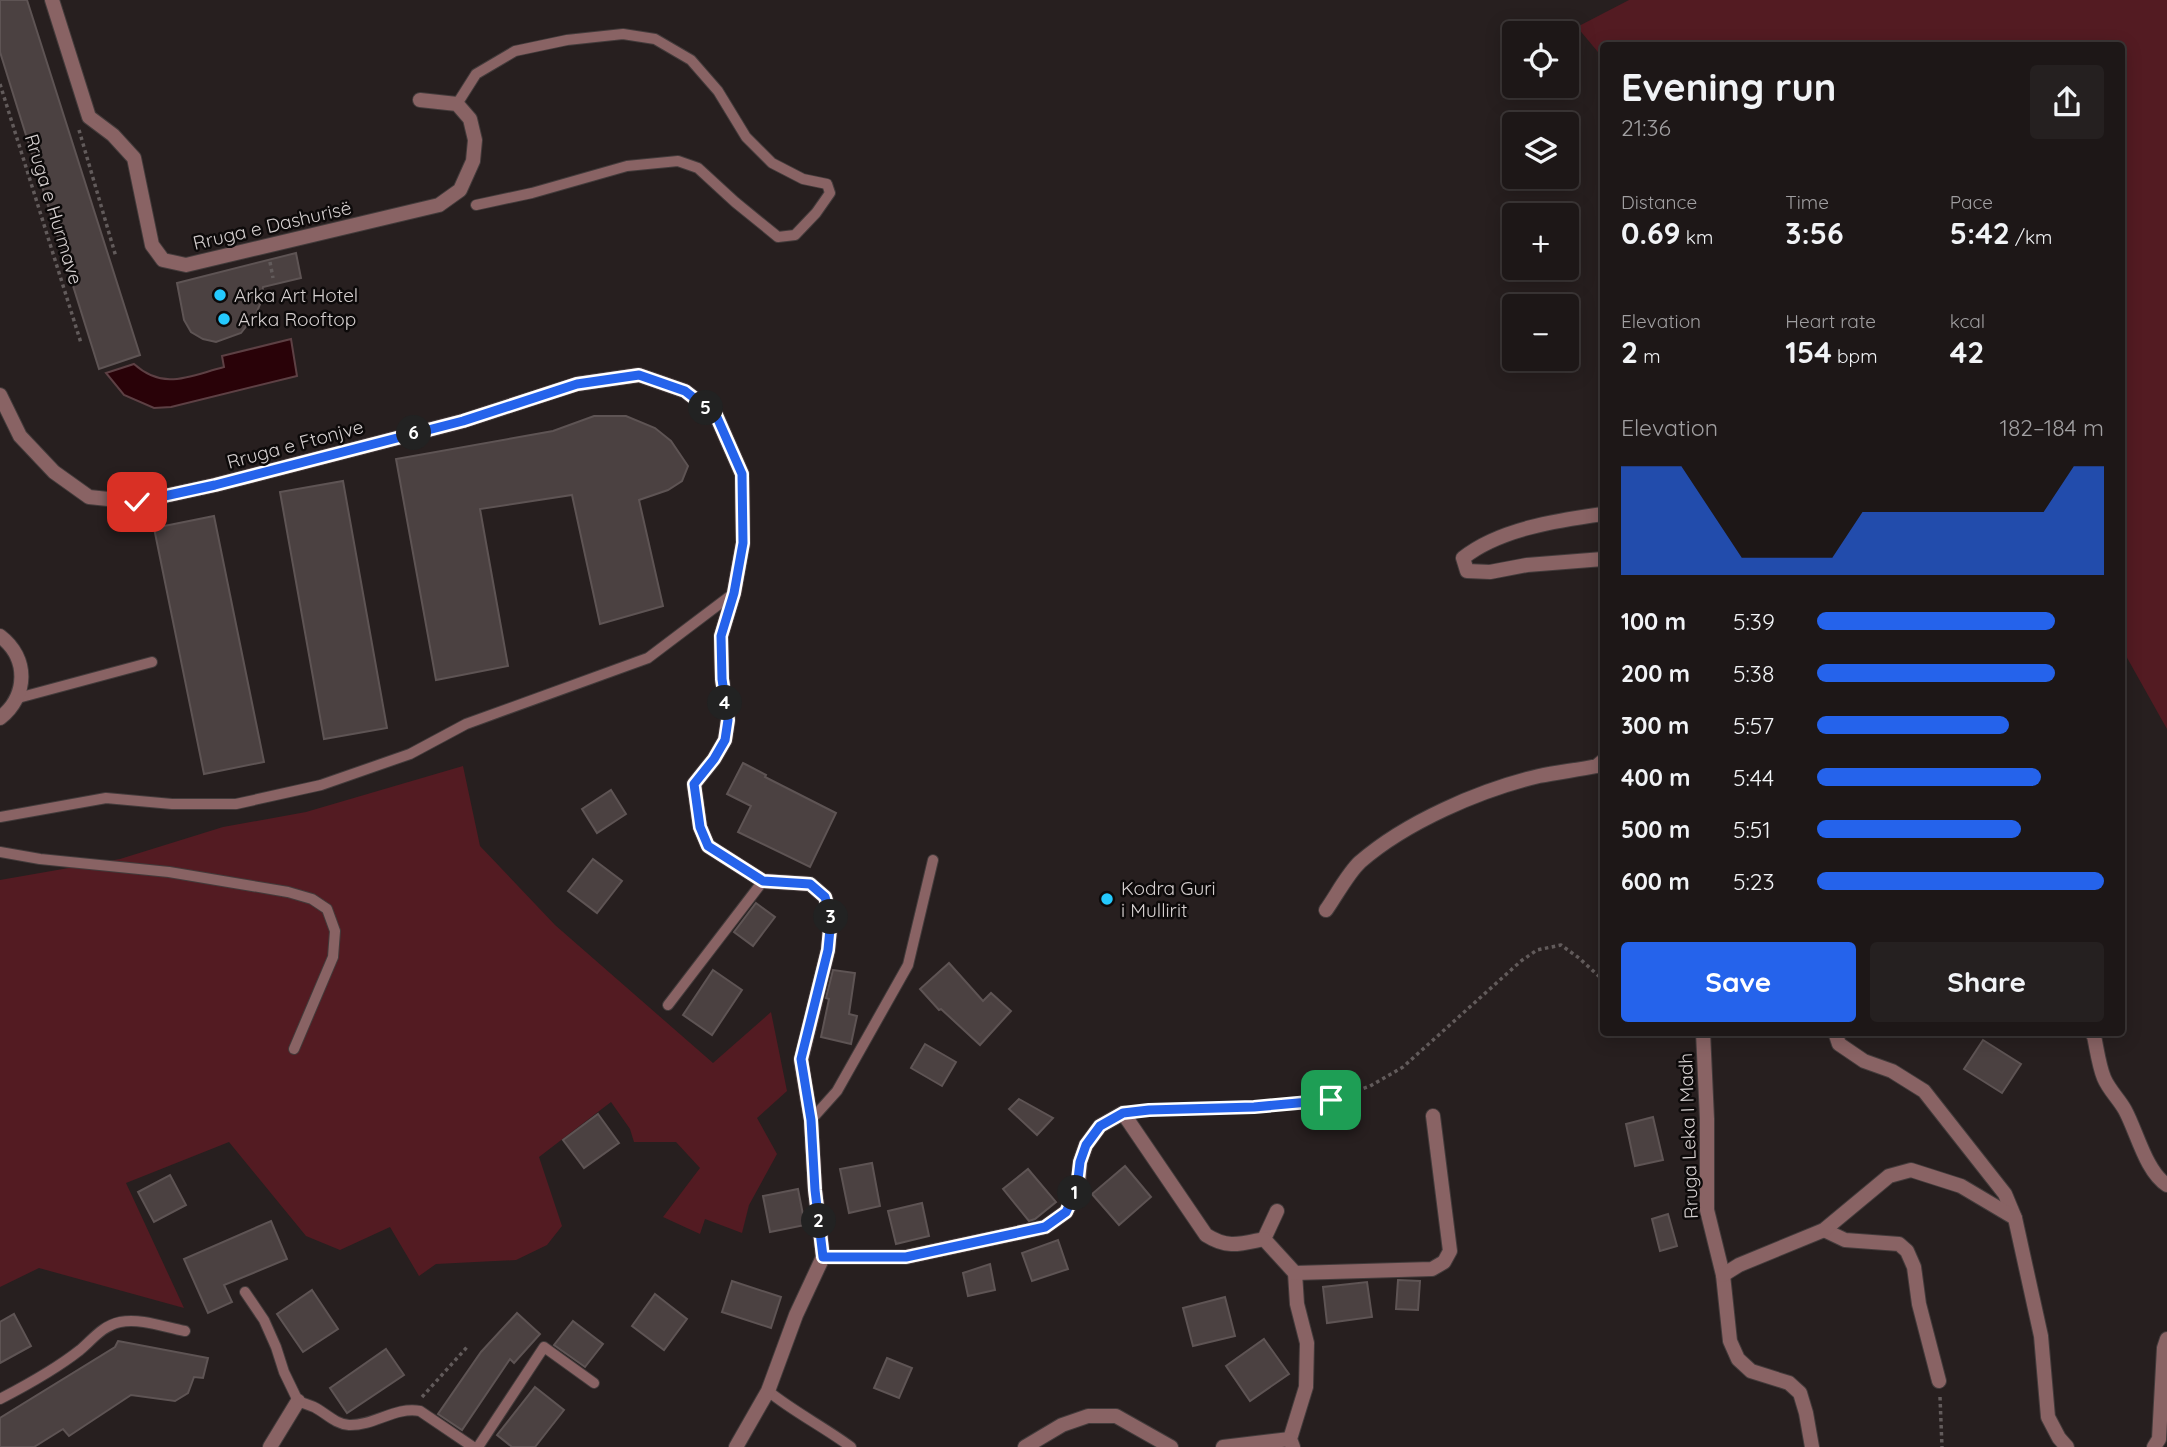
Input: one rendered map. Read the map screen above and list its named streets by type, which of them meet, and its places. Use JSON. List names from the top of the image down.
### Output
{
  "streets": {
    "street": ["Rruga e Dashurisë", "Rruga e Ftonjve", "Rruga Leka I Madh"],
    "path": ["Rruga e Hurmave"]
  },
  "places": ["Arka Art Hotel", "Arka Rooftop", "Kodra Guri i Mullirit"],
  "page": {
    "map_buttons": ["+", "−"],
    "heading": ["Evening run", "21:36"],
    "stats": [
      ["Distance", "0.69 km"],
      ["Time", "3:56"],
      ["Pace", "5:42 /km"],
      ["Elevation", "2 m"],
      ["Heart rate", "154 bpm"],
      ["kcal", "42"]
    ],
    "pins": [
      "5",
      "6",
      "4",
      "3",
      "1",
      "2"
    ],
    "chart": ["Elevation", "182–184 m"],
    "list": [
      {
        "name": "100 m",
        "note": "5:39"
      },
      {
        "name": "200 m",
        "note": "5:38"
      },
      {
        "name": "300 m",
        "note": "5:57"
      },
      {
        "name": "400 m",
        "note": "5:44"
      },
      {
        "name": "500 m",
        "note": "5:51"
      },
      {
        "name": "600 m",
        "note": "5:23"
      }
    ],
    "buttons": ["Save", "Share"]
  }
}
